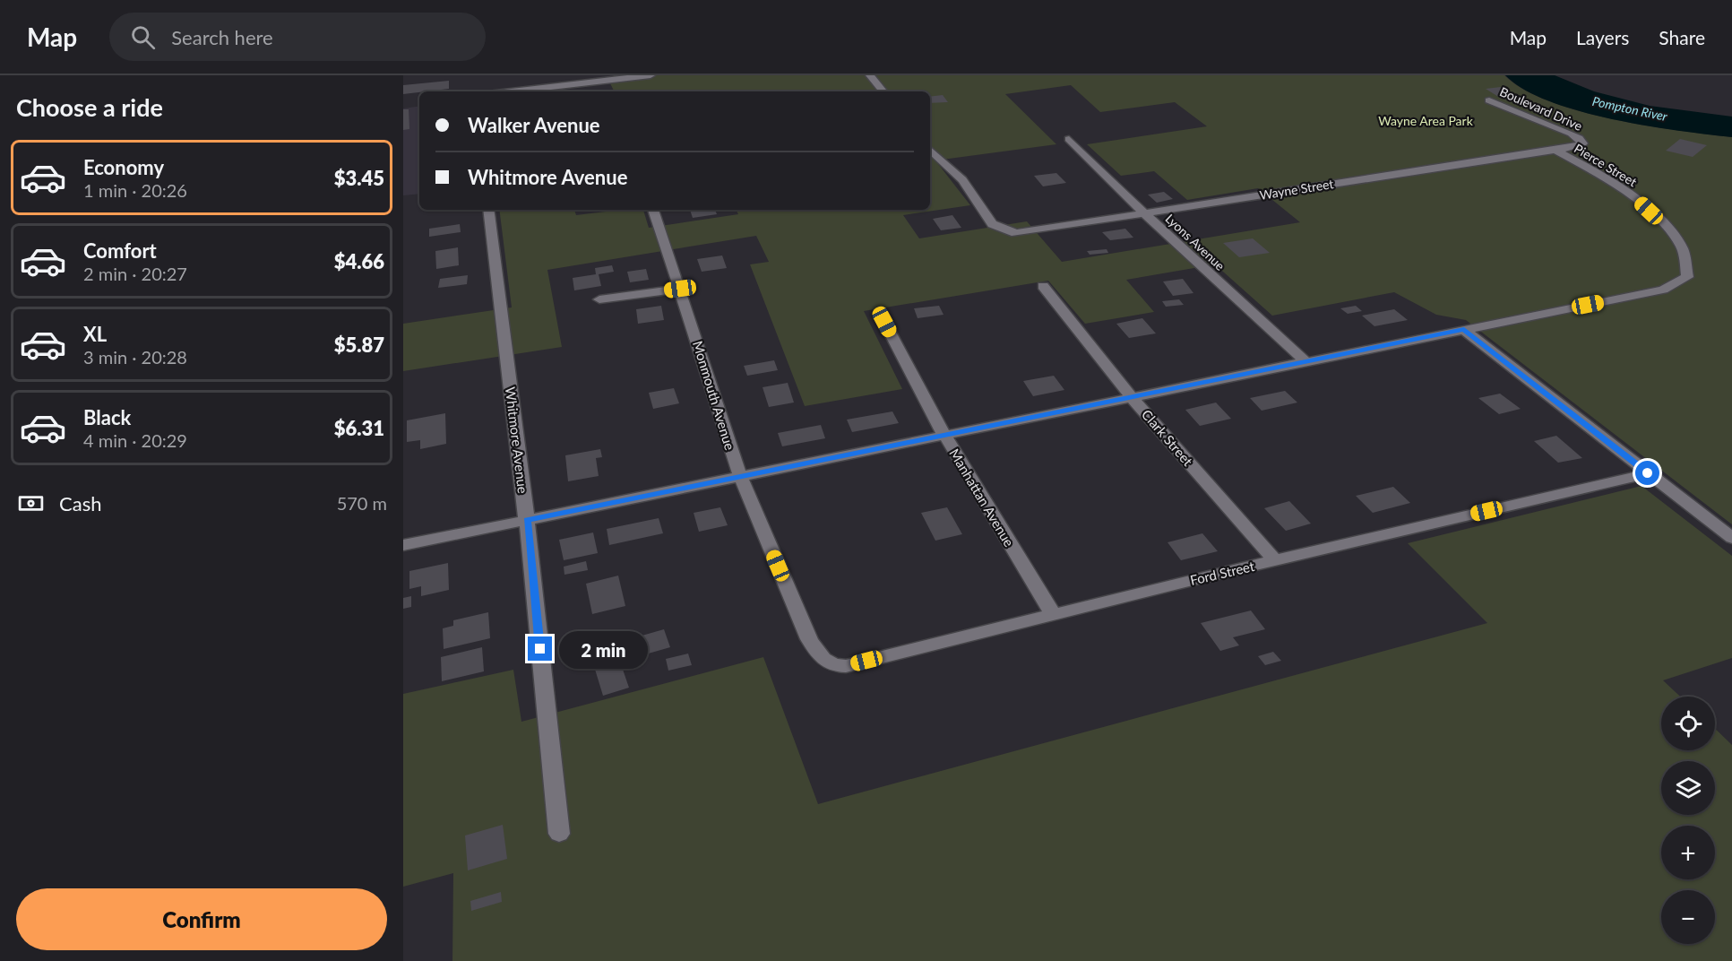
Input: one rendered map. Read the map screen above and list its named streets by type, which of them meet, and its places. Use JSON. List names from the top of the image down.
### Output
{
  "streets": {
    "street": [
      "Boulevard Drive",
      "Pierce Street",
      "Wayne Street",
      "Lyons Avenue",
      "Monmouth Avenue",
      "Clark Street",
      "Whitmore Avenue",
      "Manhattan Avenue",
      "Ford Street"
    ]
  },
  "crossings": [
    ["Boulevard Drive", "Wayne Street"],
    ["Pierce Street", "Wayne Street"],
    ["Wayne Street", "Lyons Avenue"],
    ["Monmouth Avenue", "Ford Street"],
    ["Clark Street", "Ford Street"],
    ["Manhattan Avenue", "Ford Street"]
  ],
  "water": ["Pompton River"],
  "parks": ["Wayne Area Park"],
  "page": {
    "header": "Map",
    "search": "Search here",
    "nav": ["Map", "Layers", "Share"],
    "heading": "Choose a ride",
    "banner": ["Walker Avenue", "Whitmore Avenue"],
    "list": [
      {
        "name": "Economy",
        "note": "1 min · 20:26",
        "value": "$3.45"
      },
      {
        "name": "Comfort",
        "note": "2 min · 20:27",
        "value": "$4.66"
      },
      {
        "name": "XL",
        "note": "3 min · 20:28",
        "value": "$5.87"
      },
      {
        "name": "Black",
        "note": "4 min · 20:29",
        "value": "$6.31"
      }
    ],
    "pay": ["Cash", "570 m"],
    "bubble": "2 min",
    "map_buttons": ["+", "−"],
    "buttons": "Confirm"
  }
}
